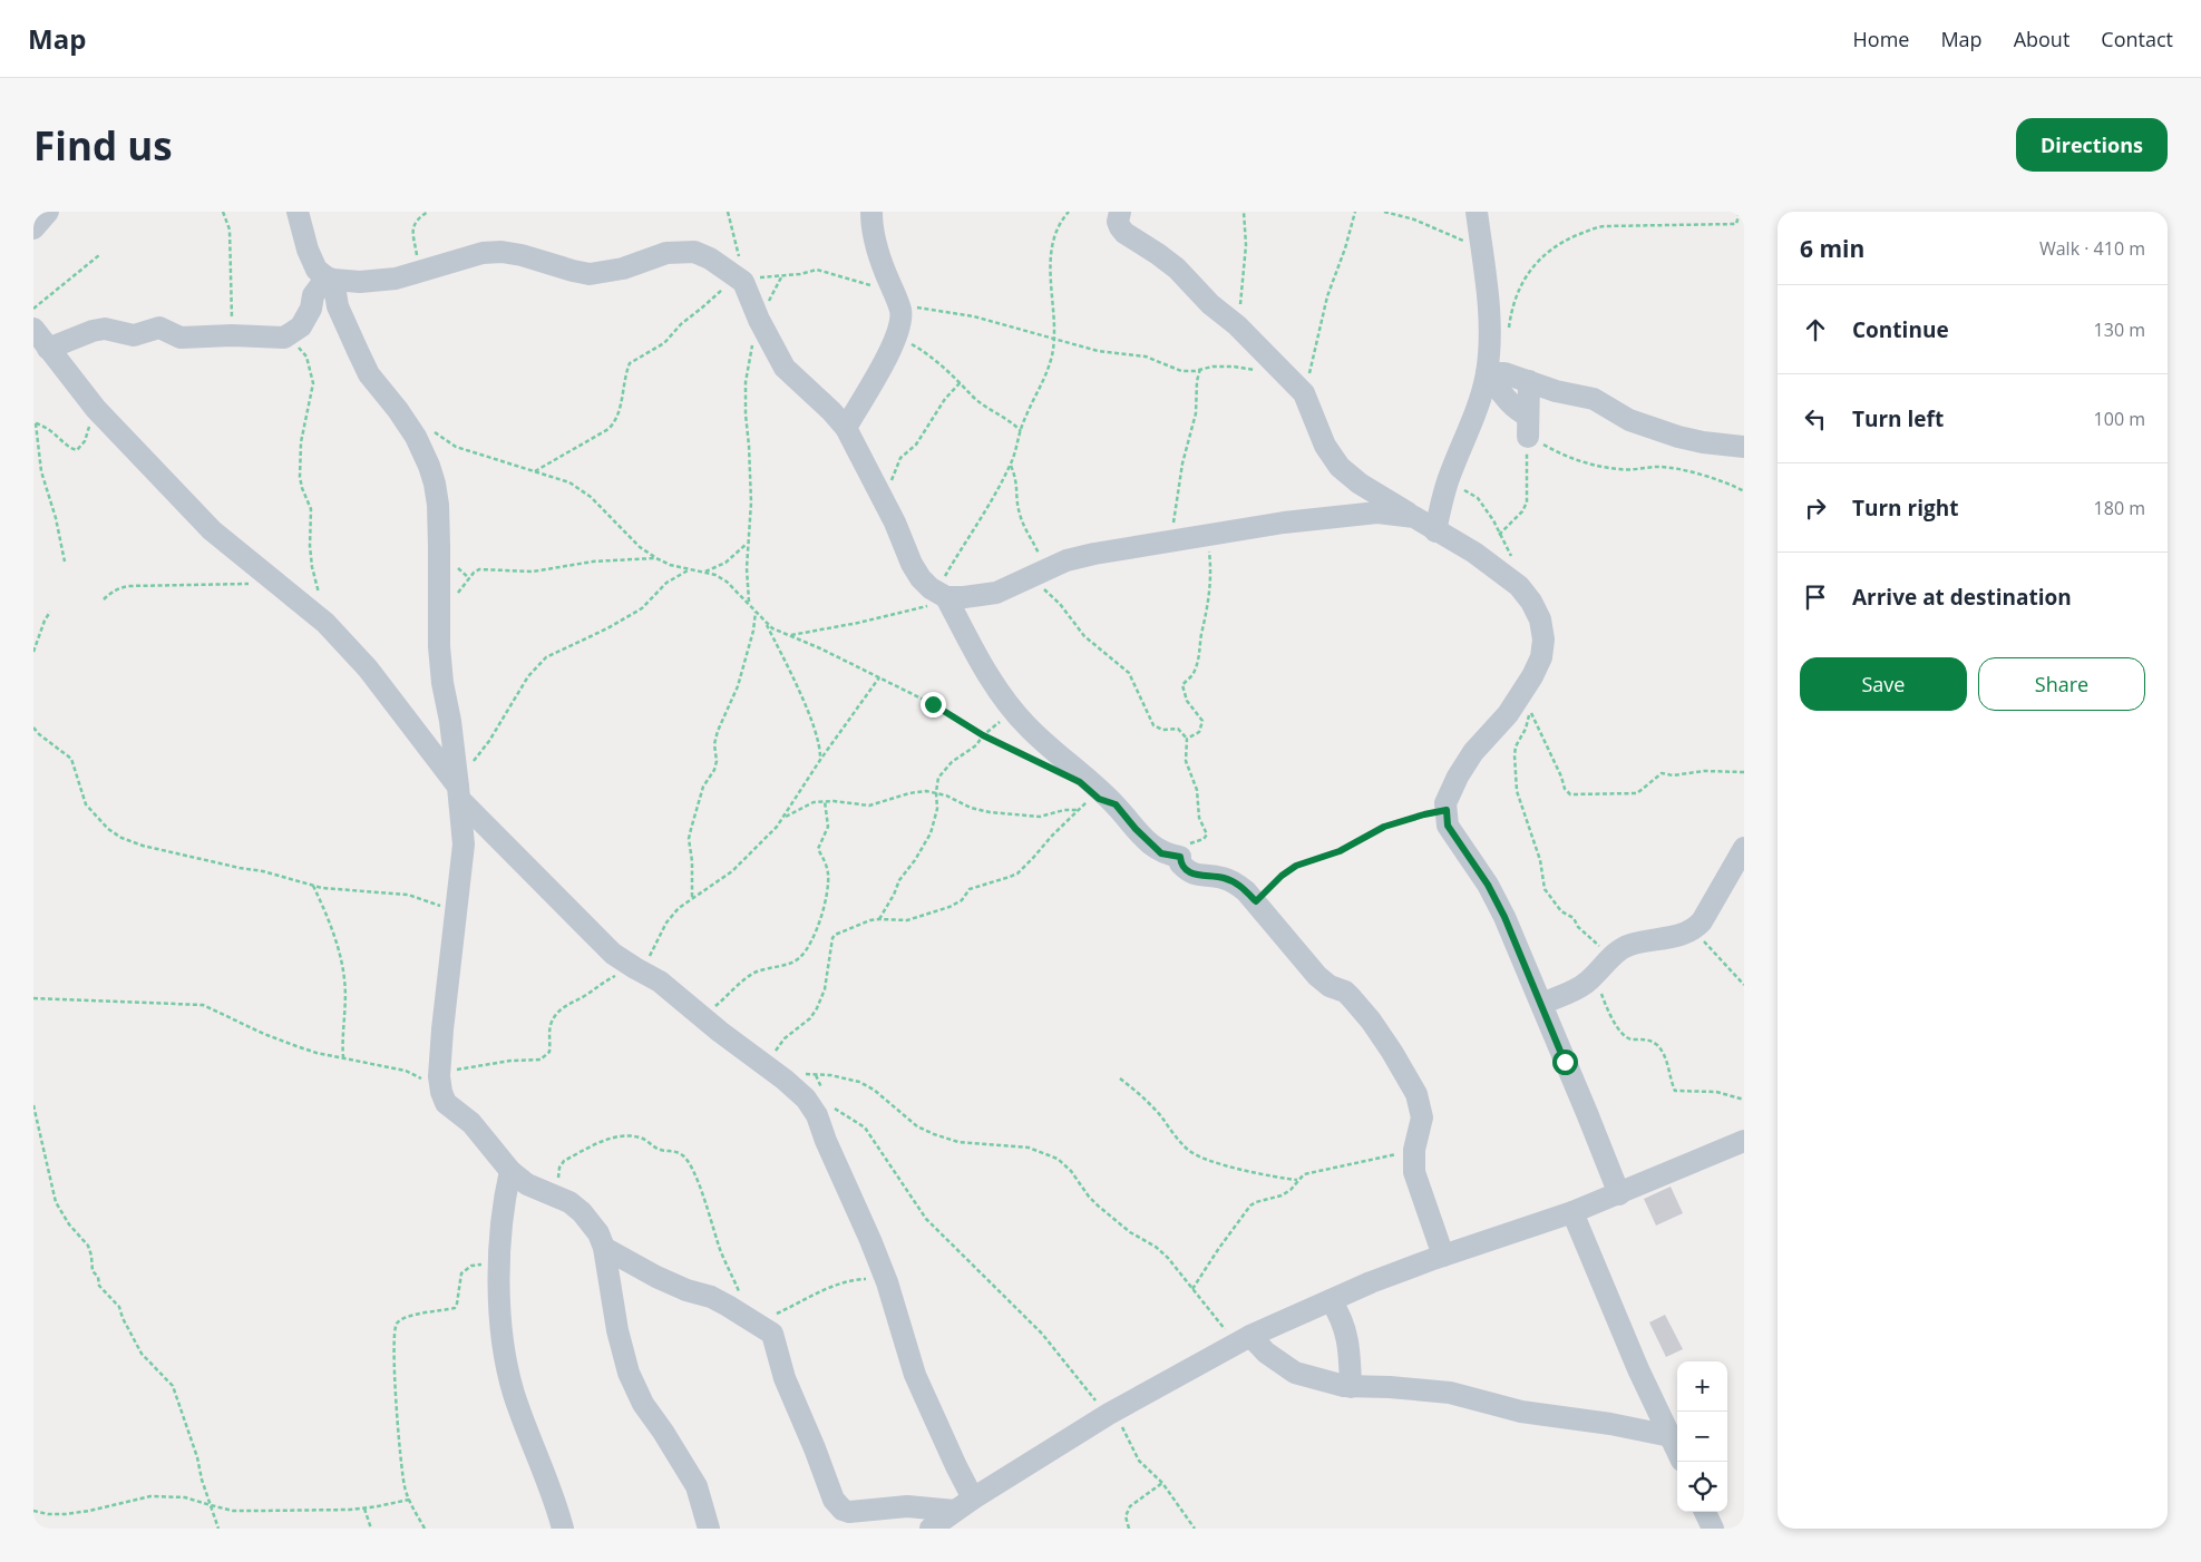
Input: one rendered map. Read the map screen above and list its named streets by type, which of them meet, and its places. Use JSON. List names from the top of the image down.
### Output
{
  "page": {
    "header": "Map",
    "nav": [
      "Home",
      "Map",
      "About",
      "Contact"
    ],
    "buttons": [
      "Directions",
      ["Save", "Share"]
    ],
    "title": "Find us",
    "heading": ["6 min", "Walk · 410 m"],
    "list": [
      ["Continue", "130 m"],
      ["Turn left", "100 m"],
      ["Turn right", "180 m"],
      "Arrive at destination"
    ],
    "map_buttons": ["+", "−"]
  }
}
